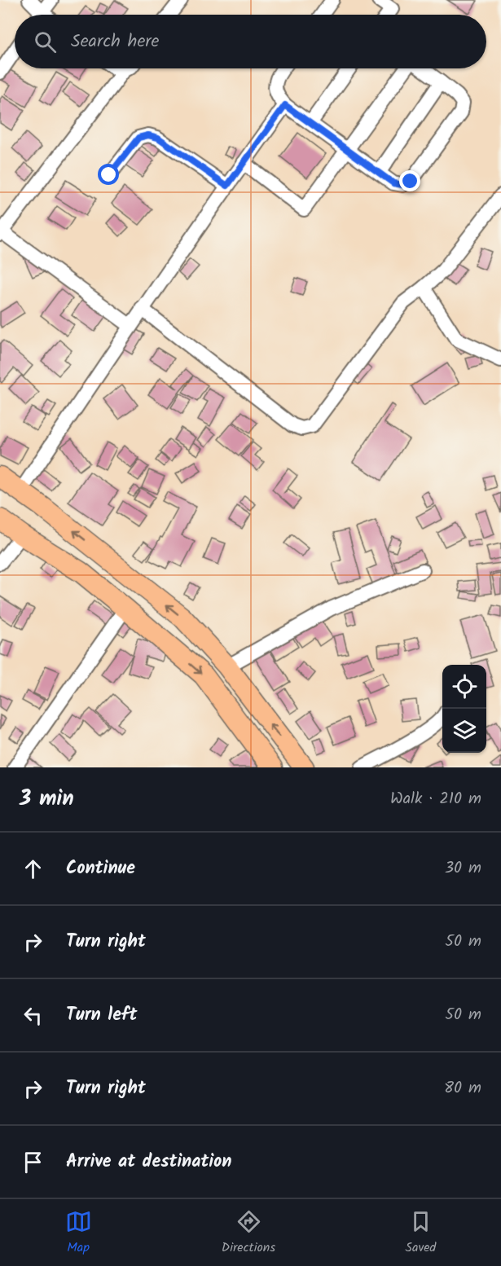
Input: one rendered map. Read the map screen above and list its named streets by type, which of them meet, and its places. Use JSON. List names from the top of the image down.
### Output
{
  "page": {
    "search": "Search here",
    "heading": ["3 min", "Walk · 210 m"],
    "list": [
      ["Continue", "30 m"],
      ["Turn right", "50 m"],
      ["Turn left", "50 m"],
      ["Turn right", "80 m"],
      "Arrive at destination"
    ],
    "nav": ["Map", "Directions", "Saved"]
  }
}
